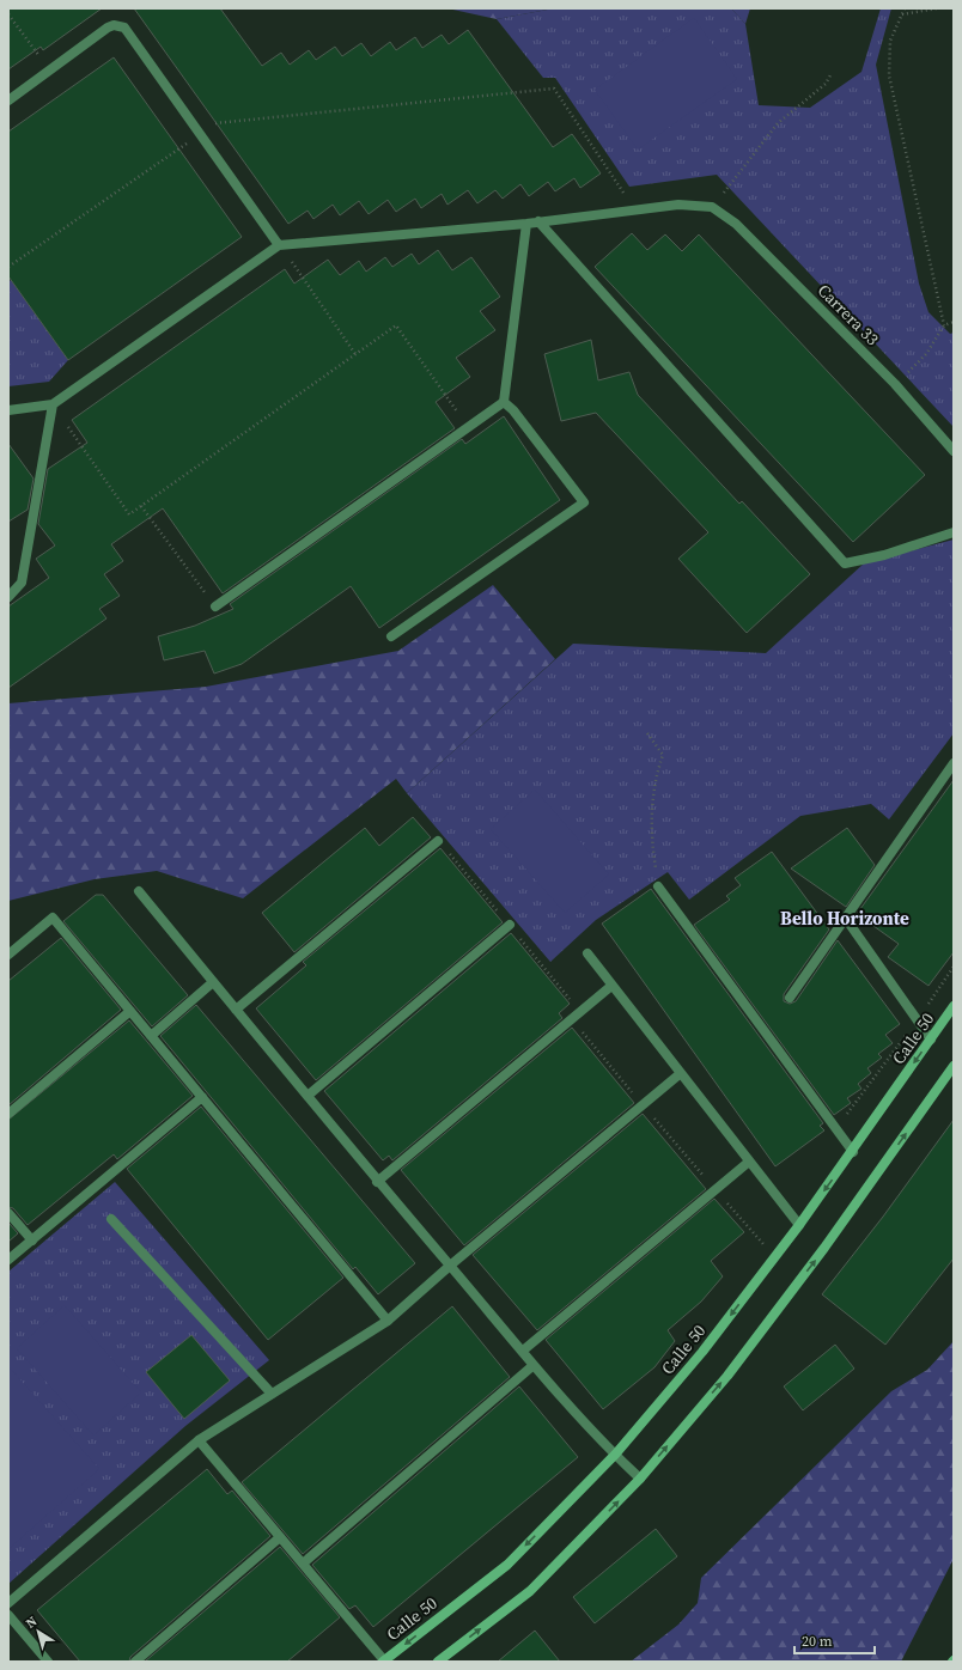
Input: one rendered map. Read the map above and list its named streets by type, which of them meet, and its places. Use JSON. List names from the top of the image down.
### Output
{
  "streets": {
    "main road": ["Calle 50"],
    "street": ["Carrera 33"]
  },
  "districts": ["Bello Horizonte"],
  "scale_bar": "20 m",
  "north": "top left"
}
